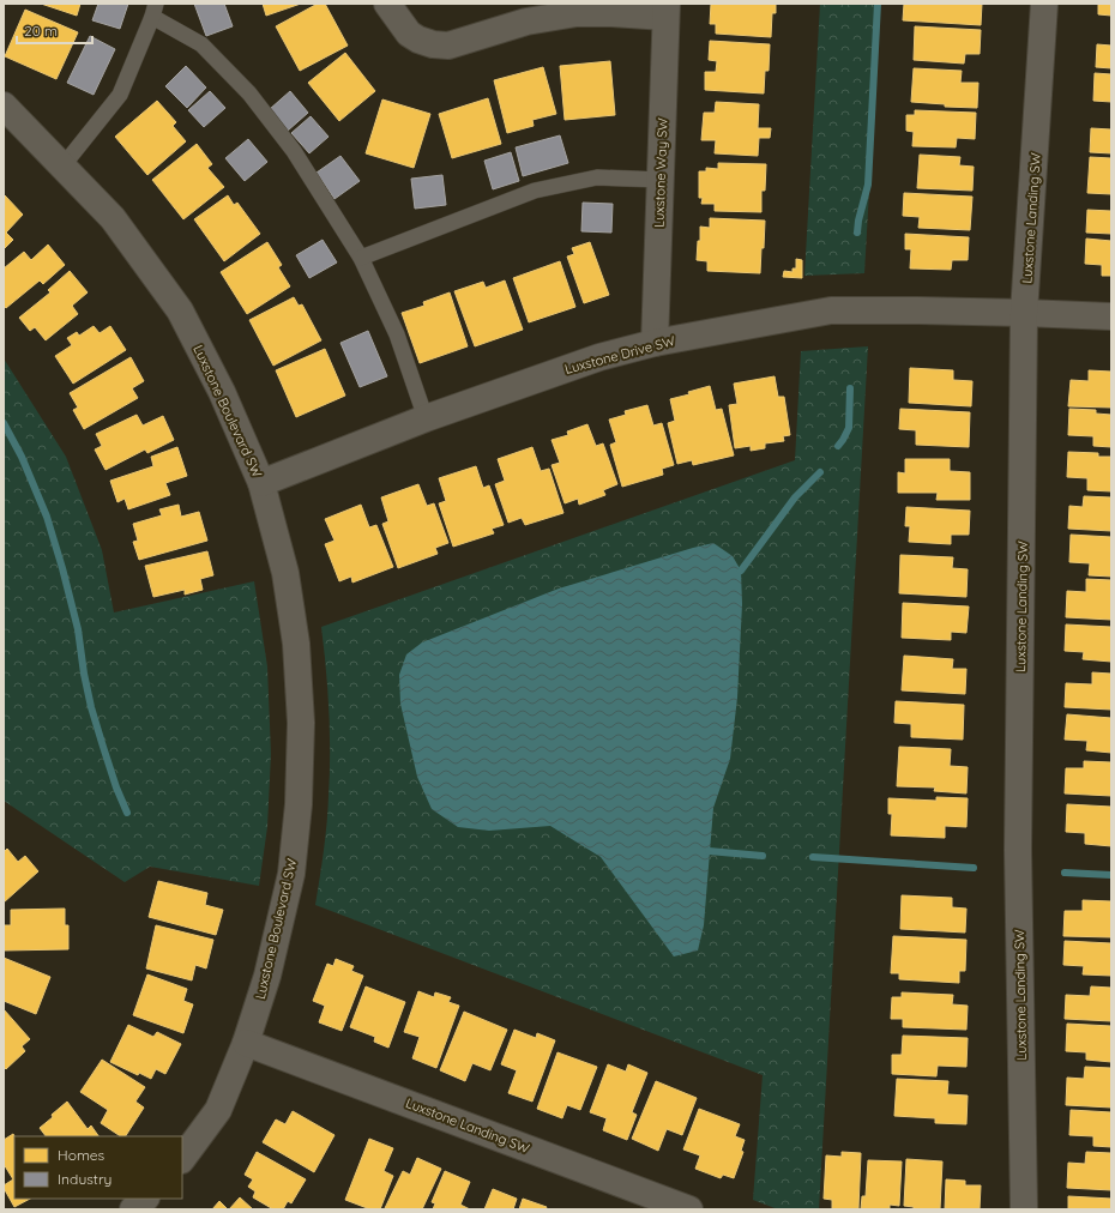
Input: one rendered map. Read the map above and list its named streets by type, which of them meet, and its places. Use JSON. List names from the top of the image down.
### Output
{
  "streets": {
    "street": [
      "Luxstone Way SW",
      "Luxstone Landing SW",
      "Luxstone Drive SW",
      "Luxstone Boulevard SW"
    ]
  },
  "crossings": [
    ["Luxstone Way SW", "Luxstone Drive SW"],
    ["Luxstone Landing SW", "Luxstone Drive SW"],
    ["Luxstone Landing SW", "Luxstone Boulevard SW"],
    ["Luxstone Drive SW", "Luxstone Boulevard SW"]
  ],
  "legend": ["Homes", "Industry"],
  "scale_bar": "20 m"
}
